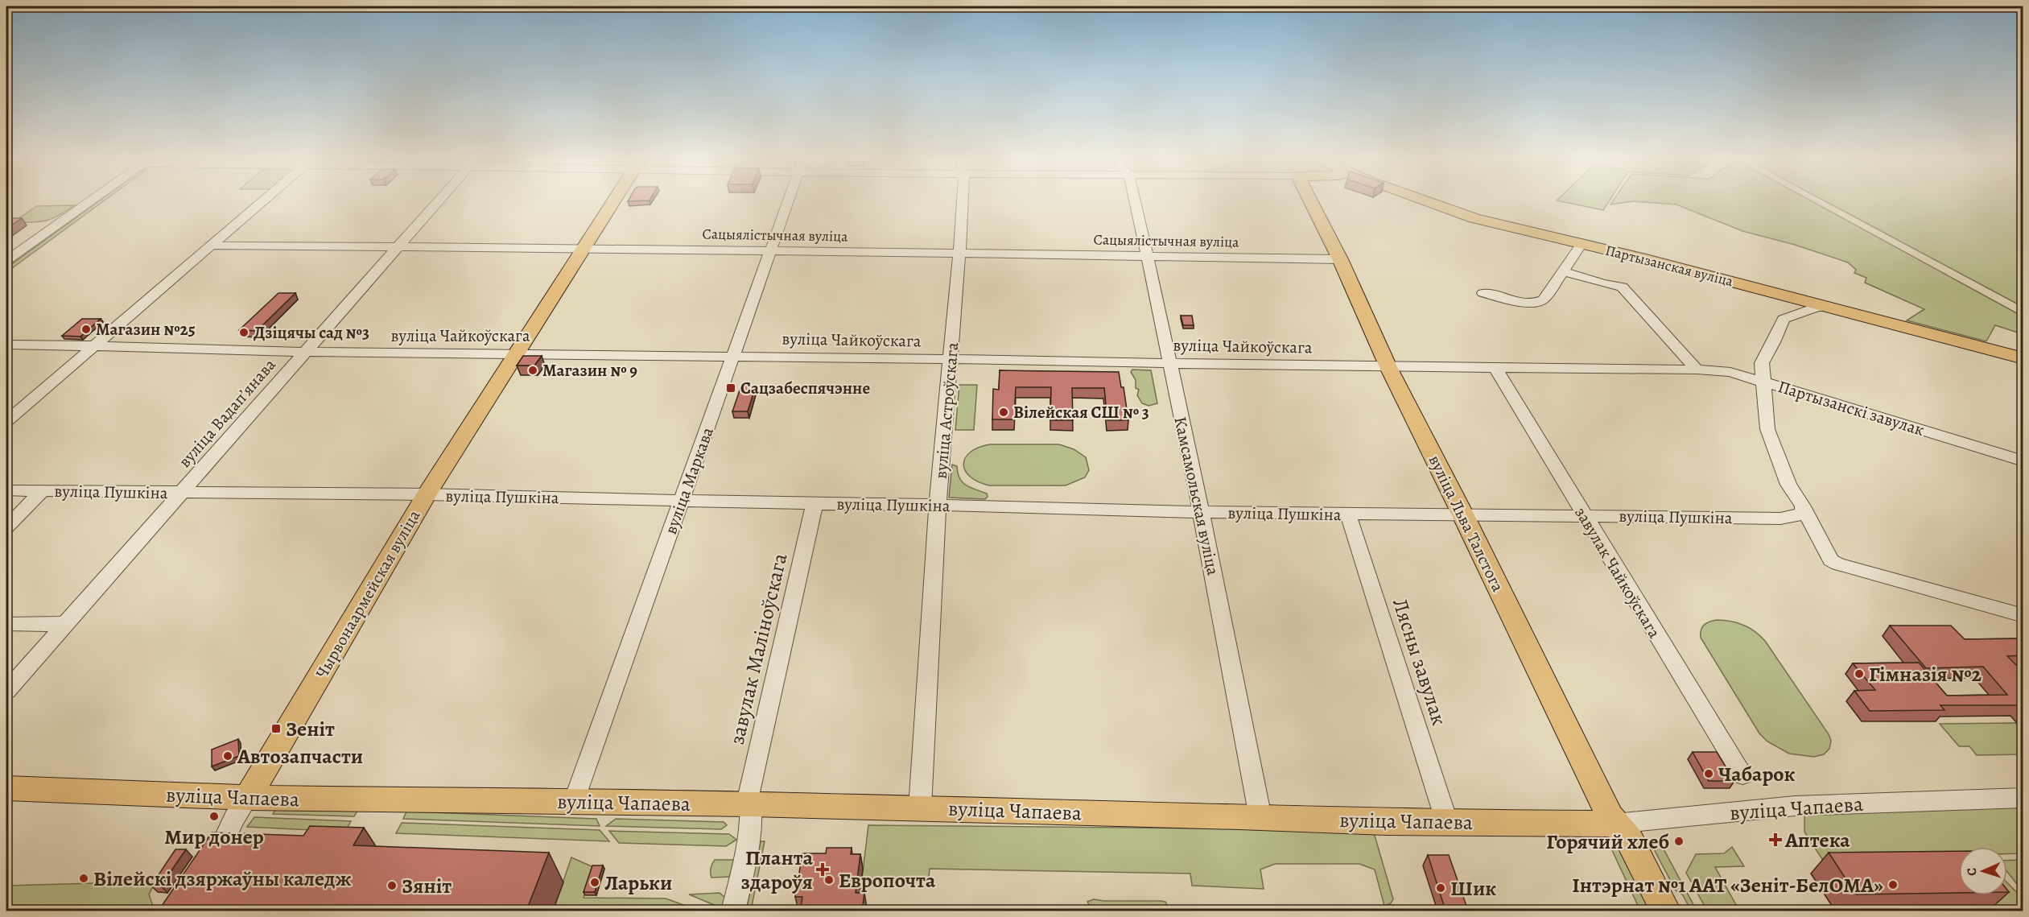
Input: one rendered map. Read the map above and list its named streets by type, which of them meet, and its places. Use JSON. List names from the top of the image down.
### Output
{
  "streets": {
    "main road": [
      "Партызанская вуліца",
      "вуліца Льва Талстога",
      "Чырвонаармейская вуліца",
      "вуліца Чапаева"
    ],
    "street": [
      "Сацыялістычная вуліца",
      "вуліца Чайкоўскага",
      "Партызанскі завулак",
      "вуліца Астроўскага",
      "вуліца Вадапʼянава",
      "вуліца Маркава",
      "вуліца Пушкіна",
      "Камсамольская вуліца",
      "завулак Чайкоўскага",
      "завулак Маліноўскага",
      "Лясны завулак"
    ]
  },
  "crossings": [
    ["Сацыялістычная вуліца", "вуліца Астроўскага"],
    ["Сацыялістычная вуліца", "вуліца Вадапʼянава"],
    ["Сацыялістычная вуліца", "вуліца Маркава"],
    ["Сацыялістычная вуліца", "Камсамольская вуліца"],
    ["Сацыялістычная вуліца", "вуліца Льва Талстога"],
    ["Сацыялістычная вуліца", "Чырвонаармейская вуліца"],
    ["вуліца Чайкоўскага", "Партызанскі завулак"],
    ["вуліца Чайкоўскага", "вуліца Астроўскага"],
    ["вуліца Чайкоўскага", "вуліца Вадапʼянава"],
    ["вуліца Чайкоўскага", "вуліца Маркава"],
    ["вуліца Чайкоўскага", "Камсамольская вуліца"],
    ["вуліца Чайкоўскага", "вуліца Льва Талстога"],
    ["вуліца Чайкоўскага", "завулак Чайкоўскага"],
    ["вуліца Чайкоўскага", "Чырвонаармейская вуліца"],
    ["вуліца Астроўскага", "вуліца Пушкіна"],
    ["вуліца Астроўскага", "вуліца Чапаева"],
    ["вуліца Вадапʼянава", "вуліца Пушкіна"],
    ["вуліца Маркава", "вуліца Пушкіна"],
    ["вуліца Маркава", "вуліца Чапаева"],
    ["вуліца Пушкіна", "Камсамольская вуліца"],
    ["вуліца Пушкіна", "вуліца Льва Талстога"],
    ["вуліца Пушкіна", "завулак Чайкоўскага"],
    ["вуліца Пушкіна", "Чырвонаармейская вуліца"],
    ["вуліца Пушкіна", "завулак Маліноўскага"],
    ["вуліца Пушкіна", "Лясны завулак"],
    ["Камсамольская вуліца", "вуліца Чапаева"],
    ["вуліца Льва Талстога", "вуліца Чапаева"],
    ["Чырвонаармейская вуліца", "вуліца Чапаева"],
    ["завулак Маліноўскага", "вуліца Чапаева"],
    ["Лясны завулак", "вуліца Чапаева"]
  ],
  "places": {
    "other": [
      "Магазин №25",
      "Дзіцячы сад №3",
      "Магазин № 9",
      "Вілейская СШ № 3",
      "Гімназія №2",
      "Автозапчасти",
      "Чабарок",
      "Мир донер",
      "Горячий хлеб",
      "Вілейскі дзяржаўны каледж",
      "Европочта",
      "Ларьки",
      "Інтэрнат №1 ААТ «Зеніт-БелОМА»",
      "Зяніт",
      "Шик"
    ],
    "transit": ["Сацзабеспячэнне", "Зеніт"],
    "health": ["Аптека", "Планта здароўя"]
  },
  "north": "left"
}
